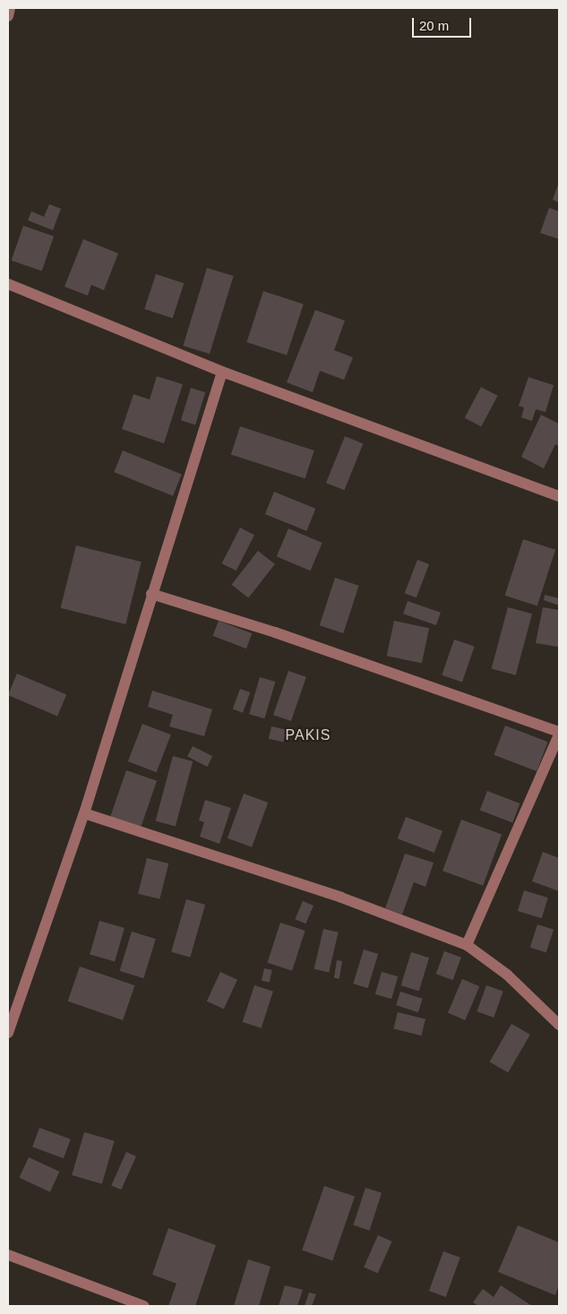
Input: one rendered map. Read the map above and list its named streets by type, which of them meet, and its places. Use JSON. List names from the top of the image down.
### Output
{
  "districts": ["PAKIS"],
  "scale_bar": "20 m"
}
